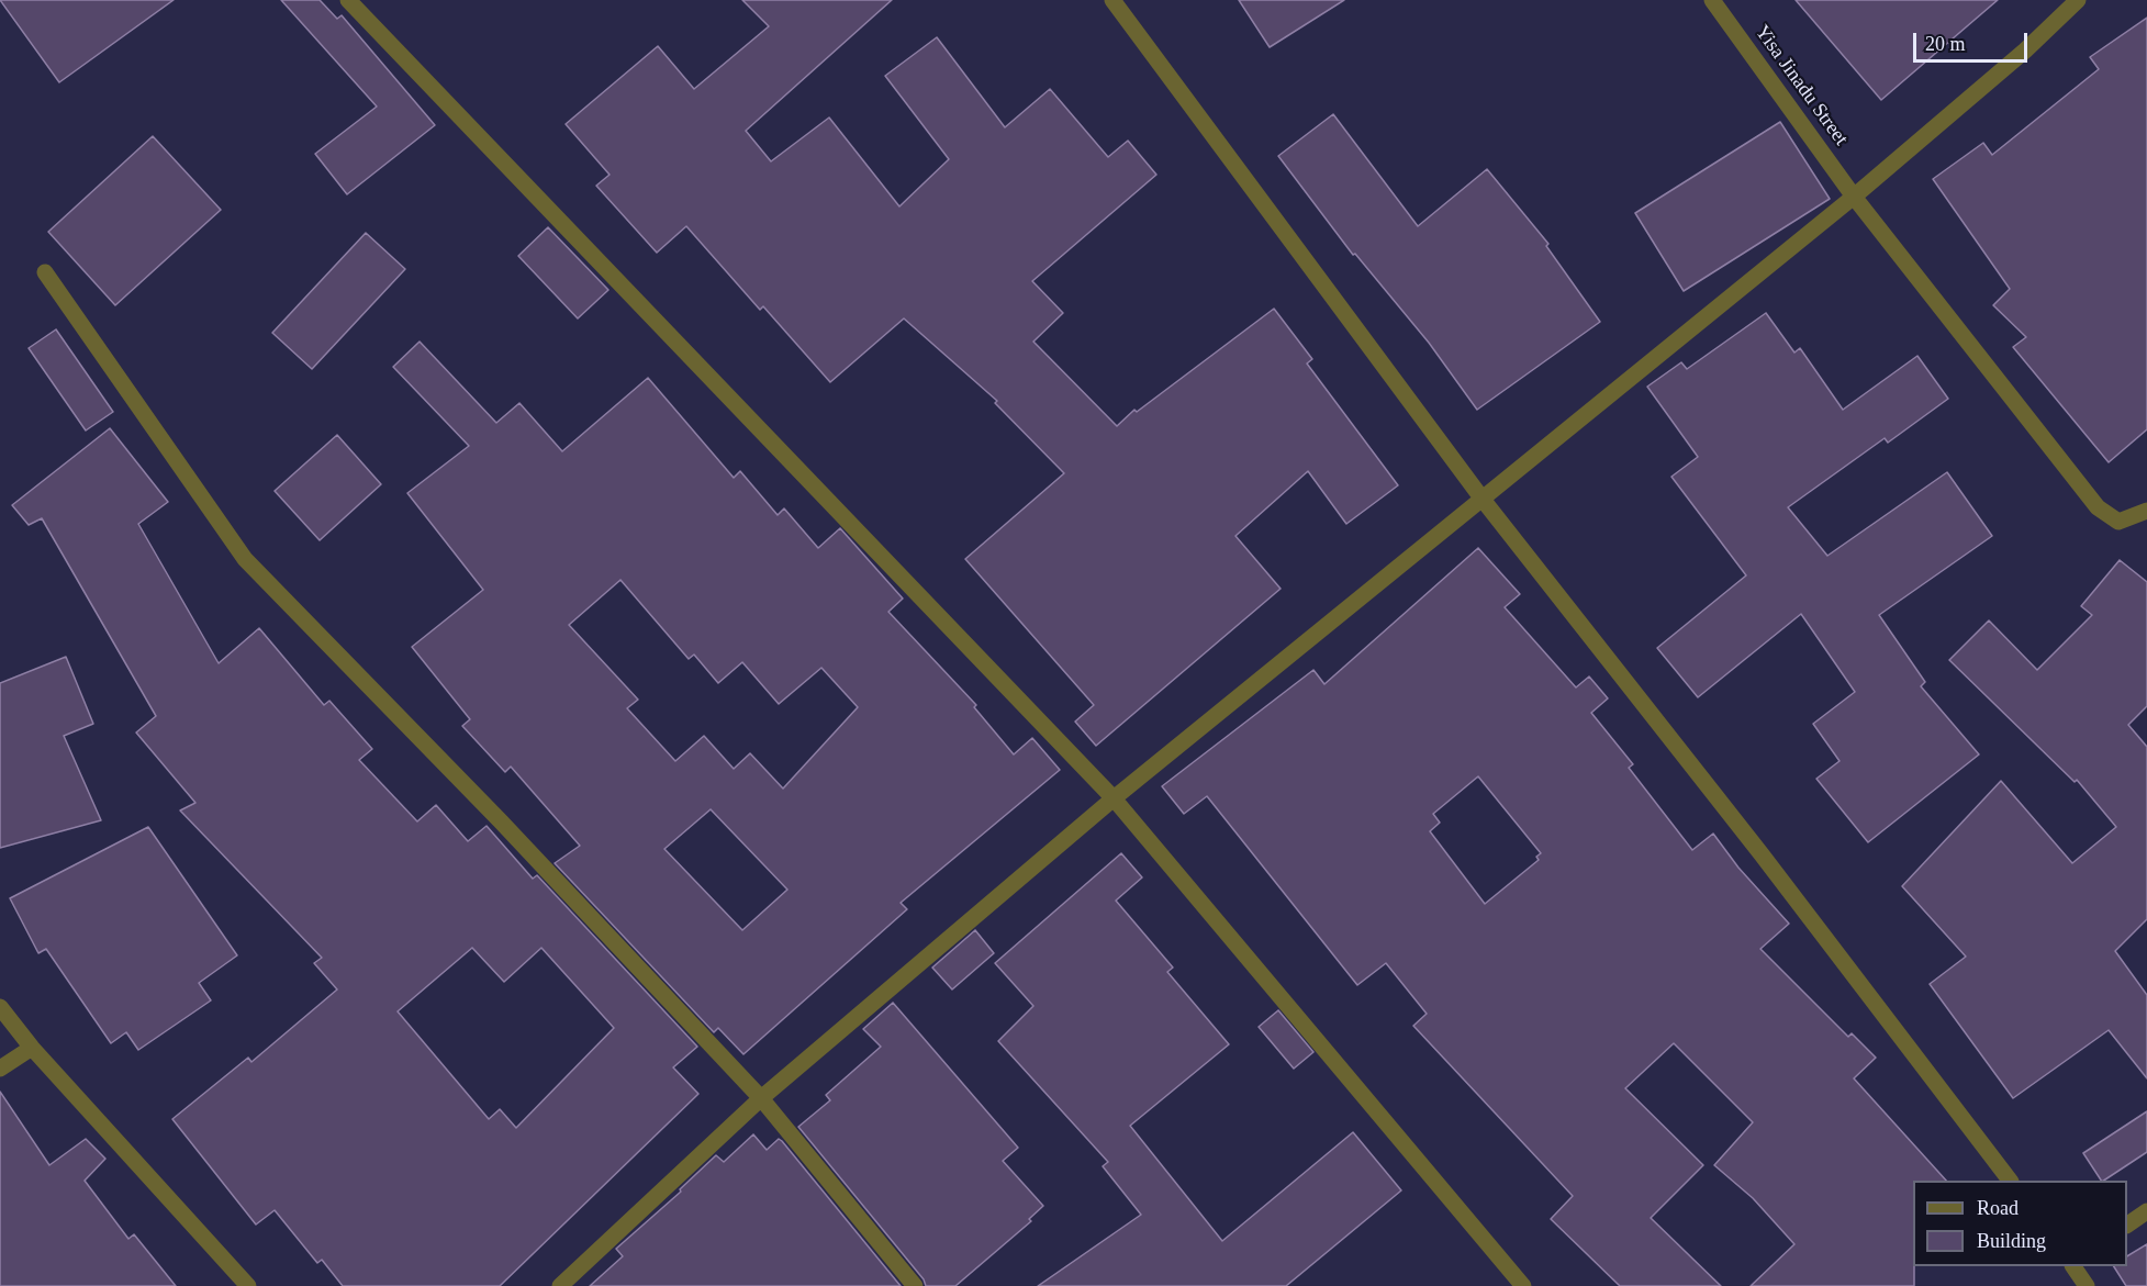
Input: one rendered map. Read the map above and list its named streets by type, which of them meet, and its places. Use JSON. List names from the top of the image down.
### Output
{
  "streets": {
    "street": ["Yisa Jinadu Street"]
  },
  "legend": ["Road", "Building"],
  "scale_bar": "20 m"
}
